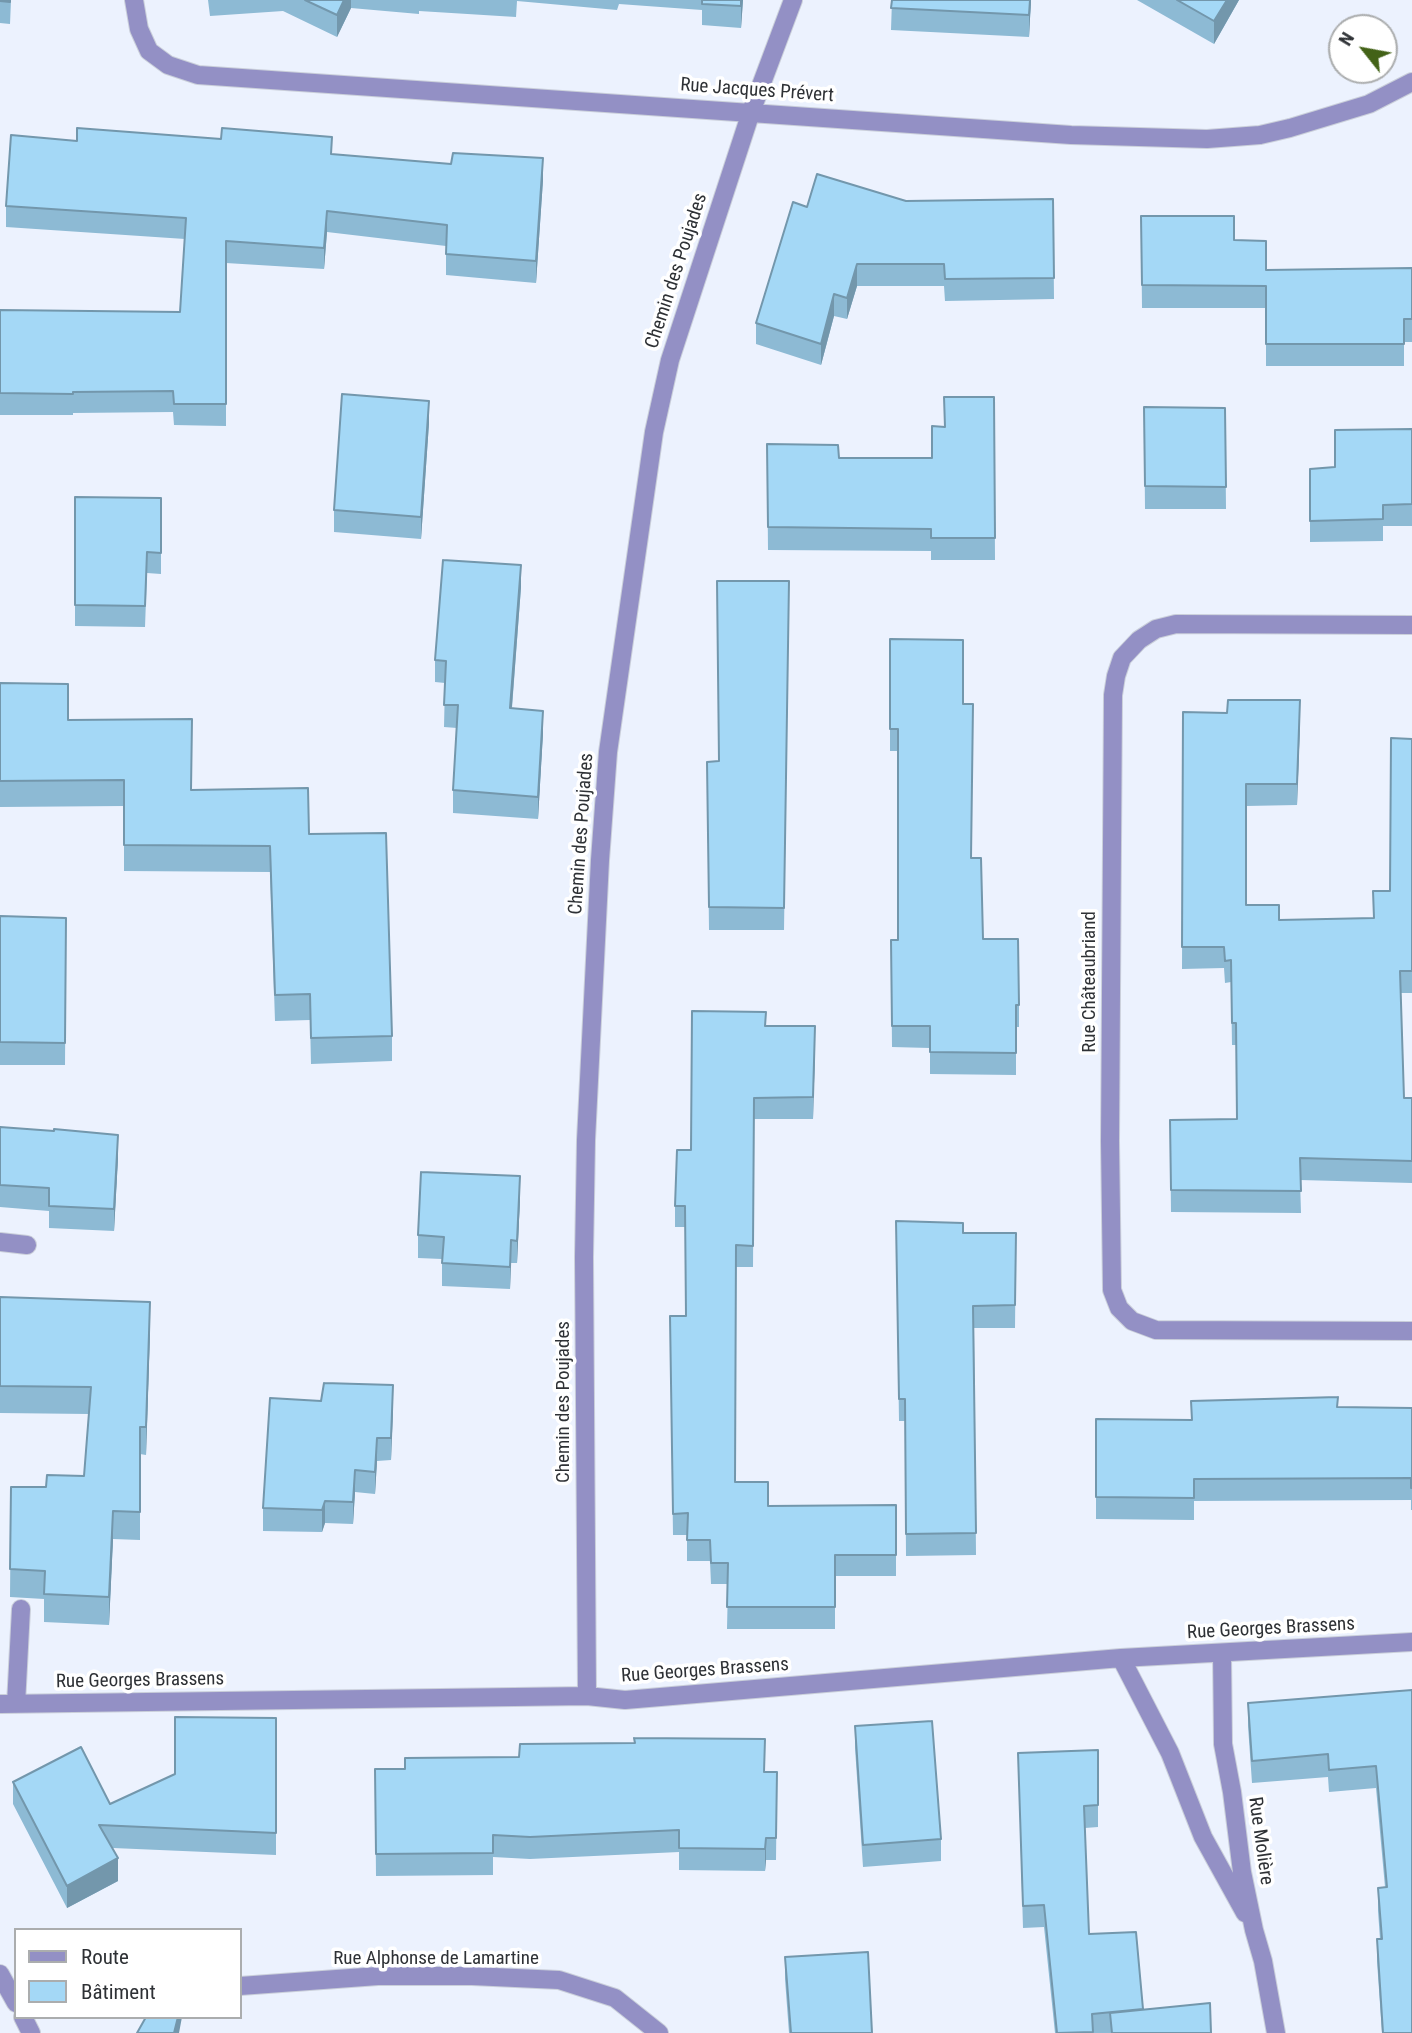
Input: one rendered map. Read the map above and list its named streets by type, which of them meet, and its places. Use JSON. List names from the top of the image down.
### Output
{
  "streets": {
    "street": [
      "Rue Jacques Prévert",
      "Chemin des Poujades",
      "Rue Châteaubriand",
      "Rue Georges Brassens",
      "Rue Molière",
      "Rue Alphonse de Lamartine"
    ]
  },
  "crossings": [
    ["Rue Jacques Prévert", "Chemin des Poujades"],
    ["Chemin des Poujades", "Rue Georges Brassens"],
    ["Rue Georges Brassens", "Rue Molière"]
  ],
  "legend": ["Route", "Bâtiment"],
  "north": "top left"
}
